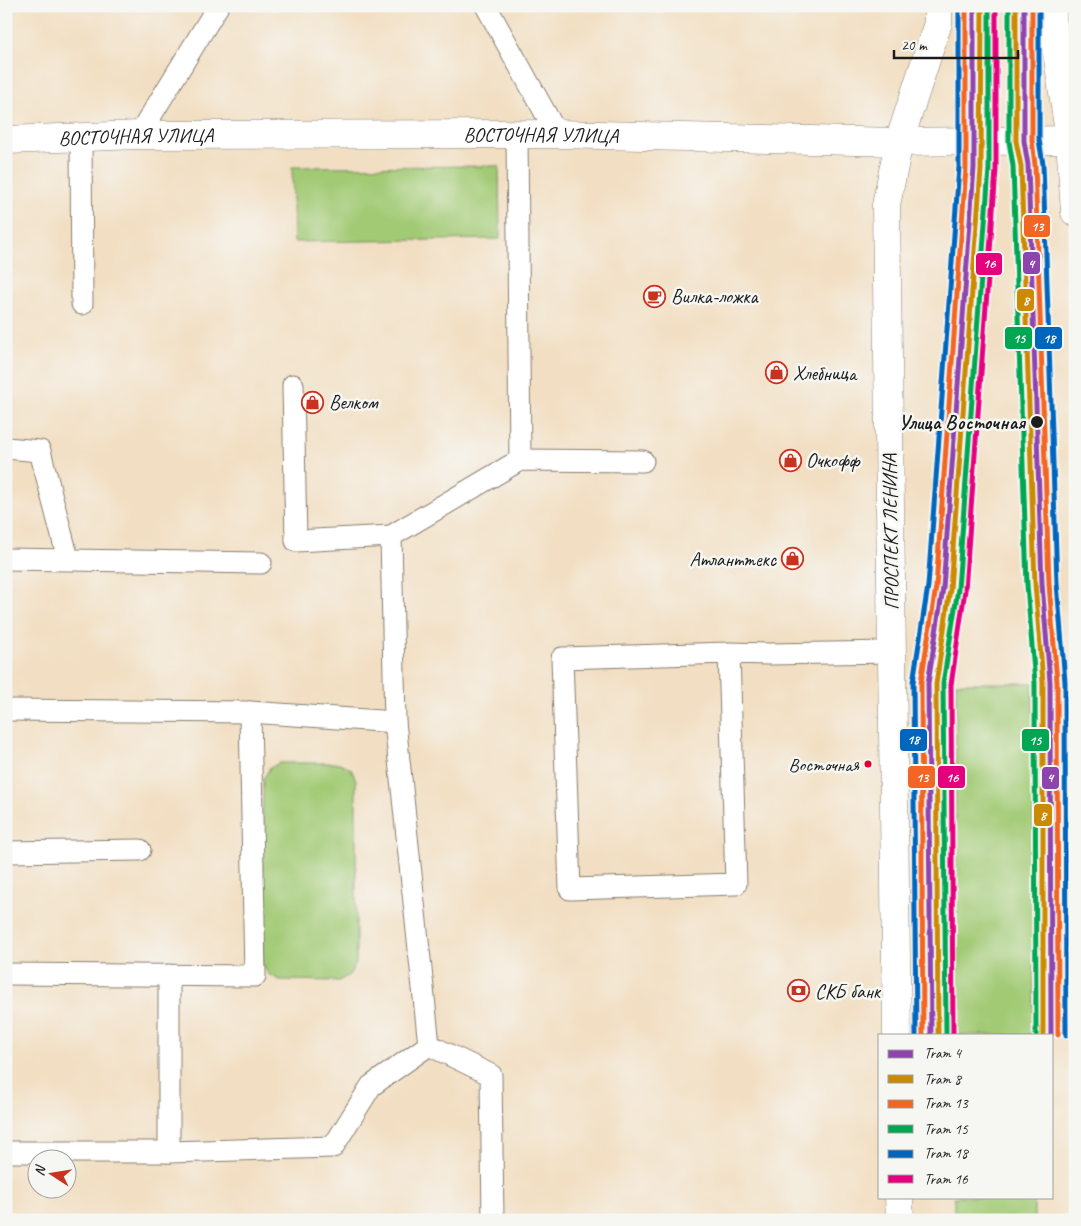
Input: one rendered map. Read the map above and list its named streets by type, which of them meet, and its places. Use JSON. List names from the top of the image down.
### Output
{
  "streets": {
    "main road": ["ВОСТОЧНАЯ УЛИЦА", "ПРОСПЕКТ ЛЕНИНА"]
  },
  "crossings": [
    ["ВОСТОЧНАЯ УЛИЦА", "ПРОСПЕКТ ЛЕНИНА"]
  ],
  "places": {
    "cafe": ["Вилка-ложка"],
    "shop": [
      "Хлебница",
      "Велком",
      "Очкофф",
      "Атланттекс"
    ],
    "other": ["Улица Восточная", "Восточная"],
    "bank": ["СКБ банк"]
  },
  "lines": [
    "tram line 4",
    "tram line 8",
    "tram line 13",
    "tram line 15",
    "tram line 18",
    "tram line 16"
  ],
  "legend": [
    "Tram 4",
    "Tram 8",
    "Tram 13",
    "Tram 15",
    "Tram 18",
    "Tram 16"
  ],
  "scale_bar": "20 m",
  "north": "left"
}
